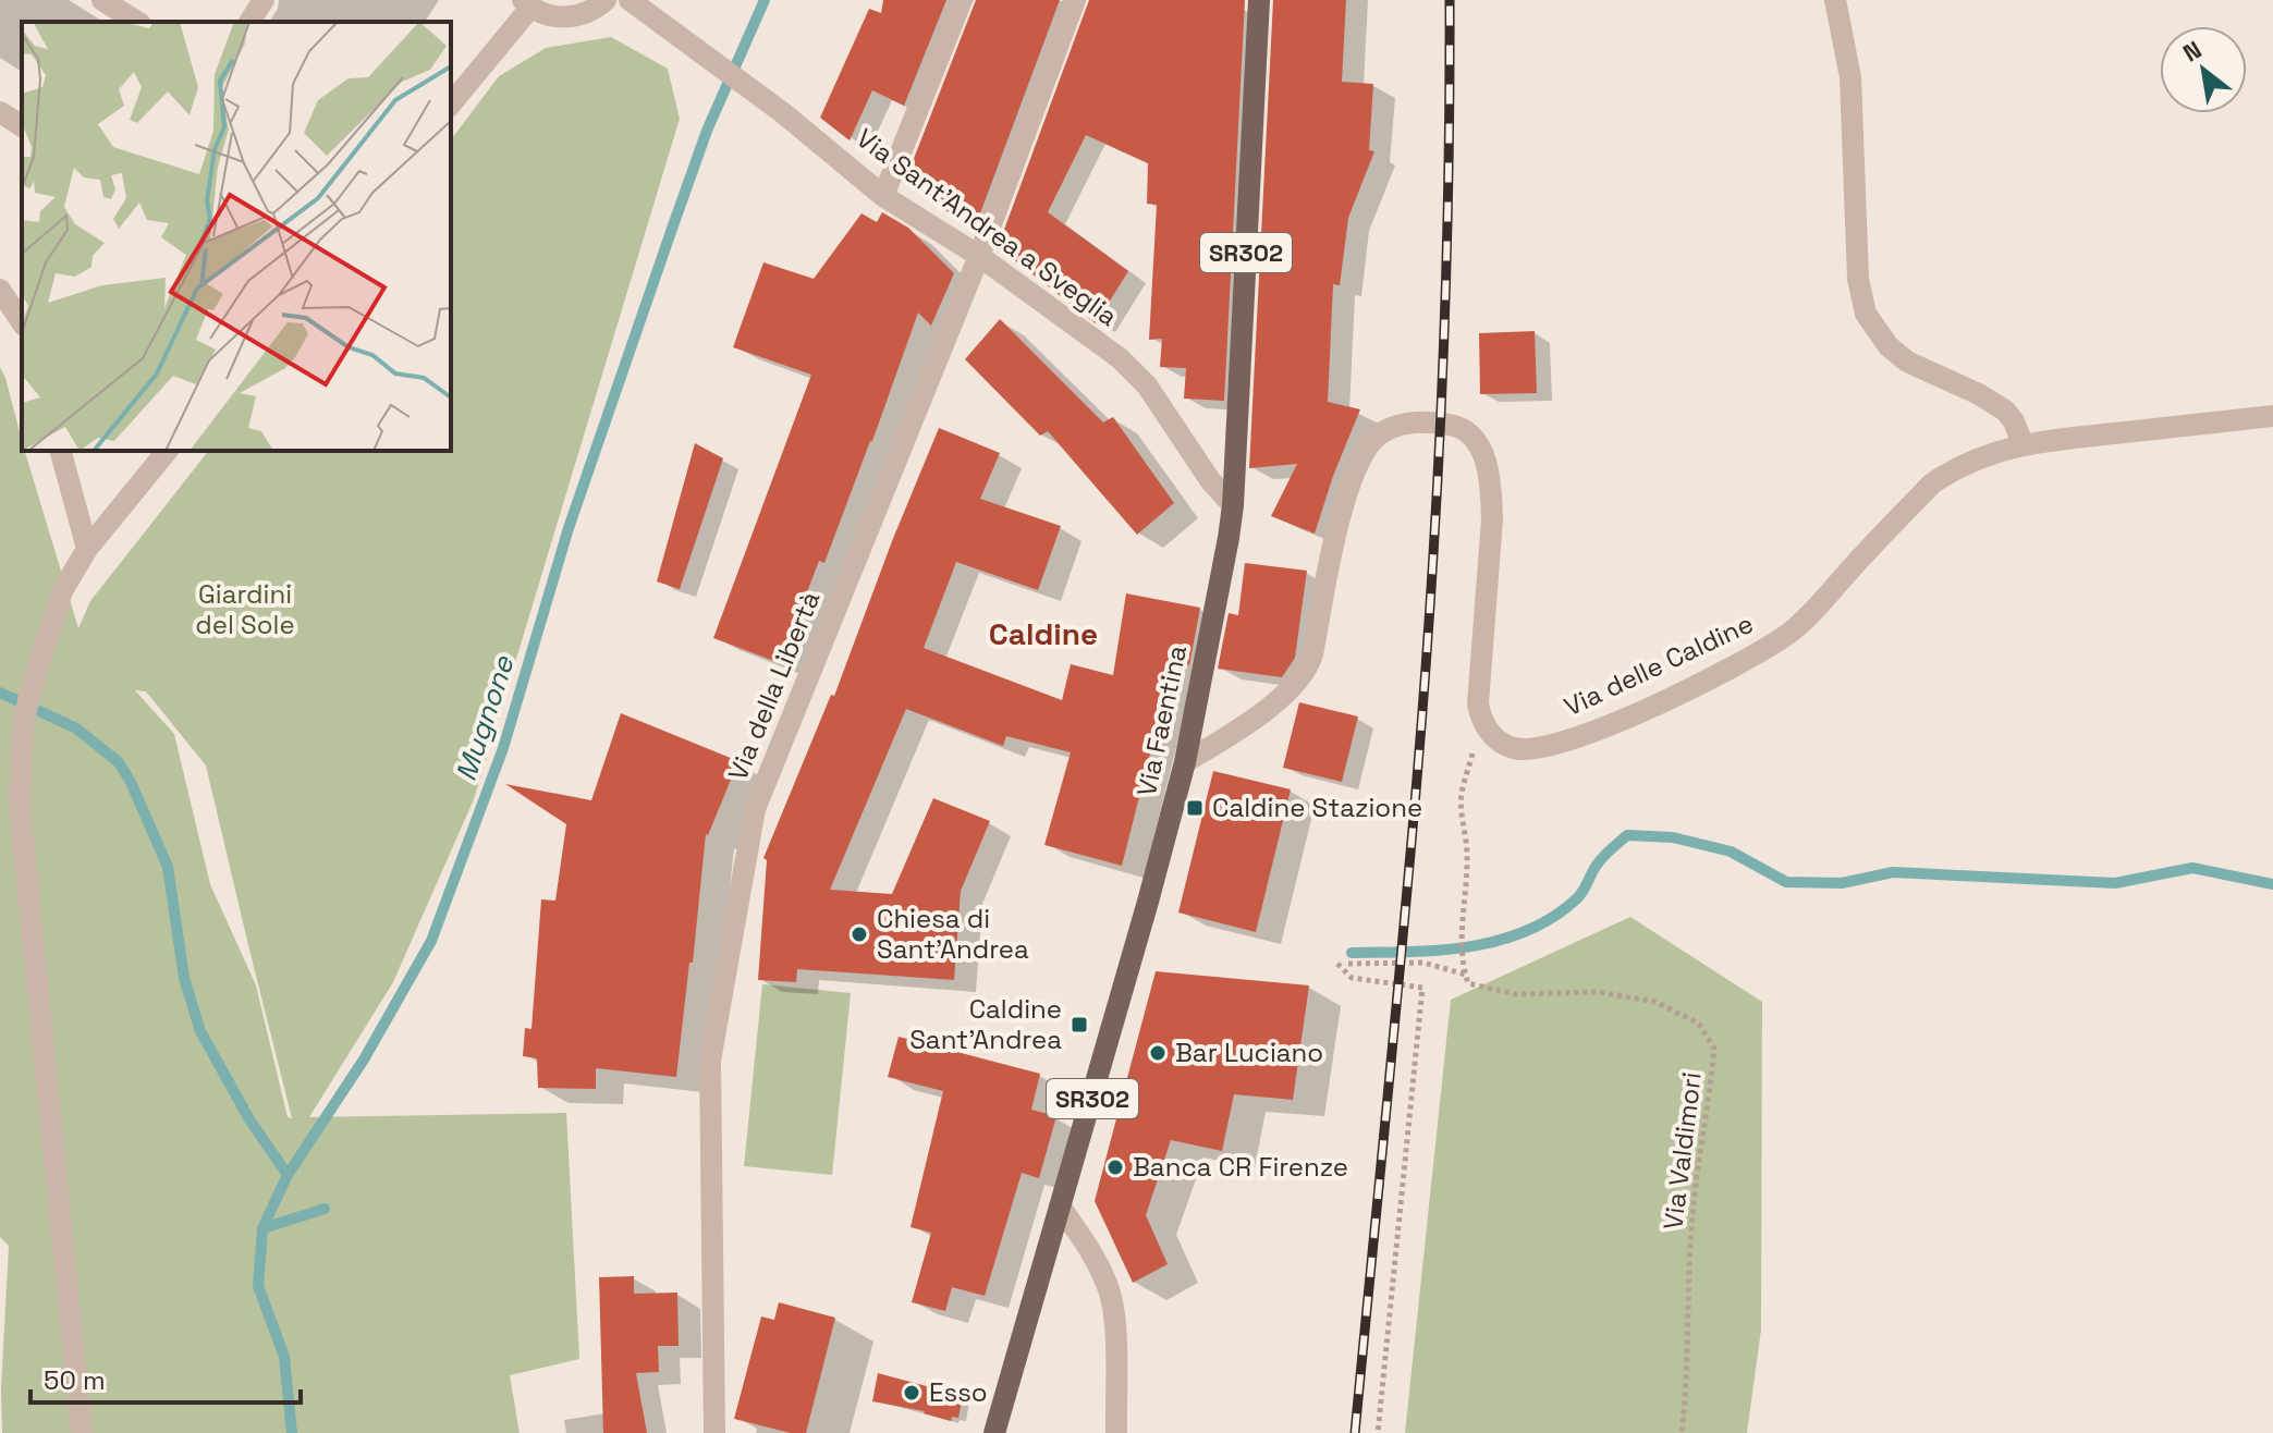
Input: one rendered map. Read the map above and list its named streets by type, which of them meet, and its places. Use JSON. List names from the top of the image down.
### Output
{
  "streets": {
    "main road": ["SR302", "Via Faentina"],
    "street": ["Via Sant'Andrea a Sveglia", "Via delle Caldine", "Via della Libertà"],
    "path": ["Via Valdimori"]
  },
  "crossings": [
    ["Via Sant'Andrea a Sveglia", "Via della Libertà"],
    ["Via Sant'Andrea a Sveglia", "Via Faentina"]
  ],
  "districts": ["Caldine"],
  "water": ["Mugnone"],
  "parks": ["Giardini del Sole"],
  "places": {
    "transit": ["Caldine Stazione", "Caldine Sant'Andrea"],
    "other": [
      "Chiesa di Sant'Andrea",
      "Bar Luciano",
      "Banca CR Firenze",
      "Esso"
    ]
  },
  "scale_bar": "50 m",
  "north": "top left"
}
